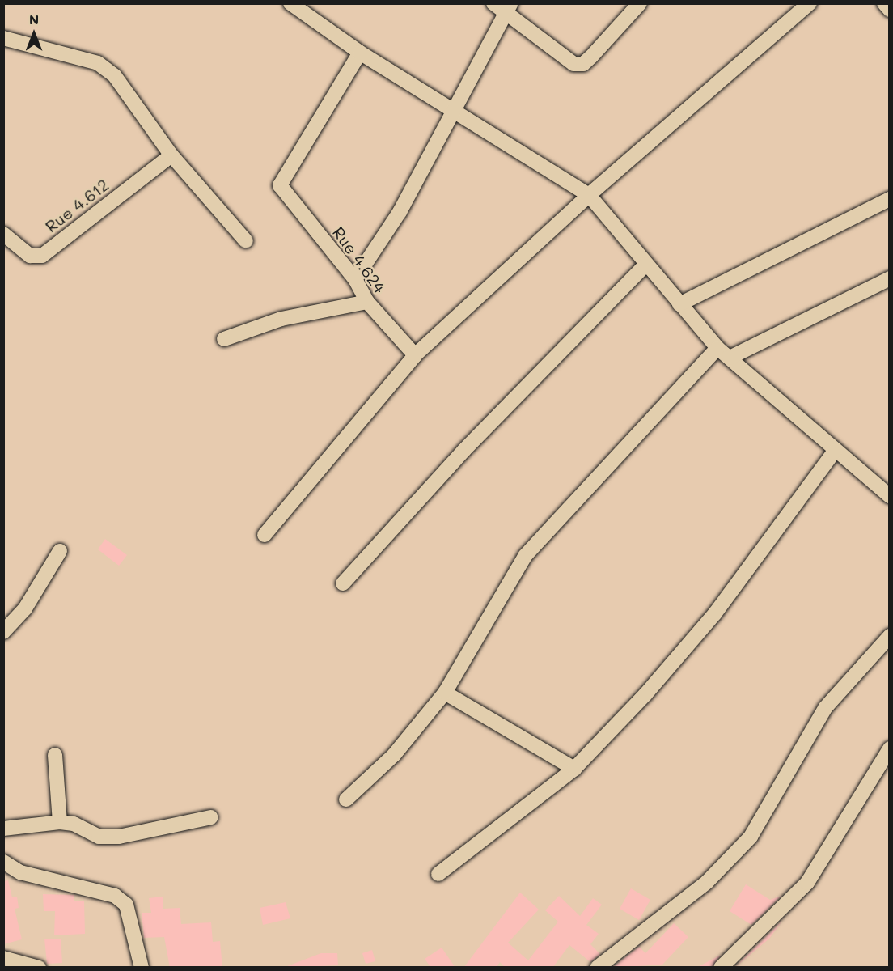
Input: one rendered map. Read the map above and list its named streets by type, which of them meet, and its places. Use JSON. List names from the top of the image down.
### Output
{
  "streets": {
    "street": ["Rue 4.612", "Rue 4.624"]
  },
  "north": "top"
}
